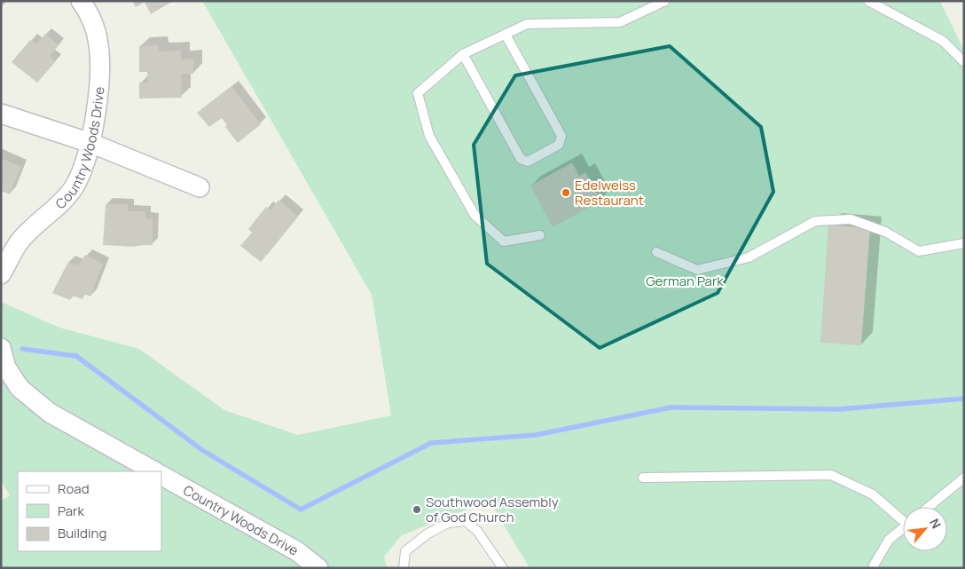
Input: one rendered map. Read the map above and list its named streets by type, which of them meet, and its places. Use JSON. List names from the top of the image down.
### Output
{
  "streets": {
    "street": ["Country Woods Drive"]
  },
  "parks": ["German Park"],
  "places": ["Edelweiss Restaurant", "Southwood Assembly of God Church"],
  "legend": ["Road", "Park", "Building"],
  "north": "top right"
}
